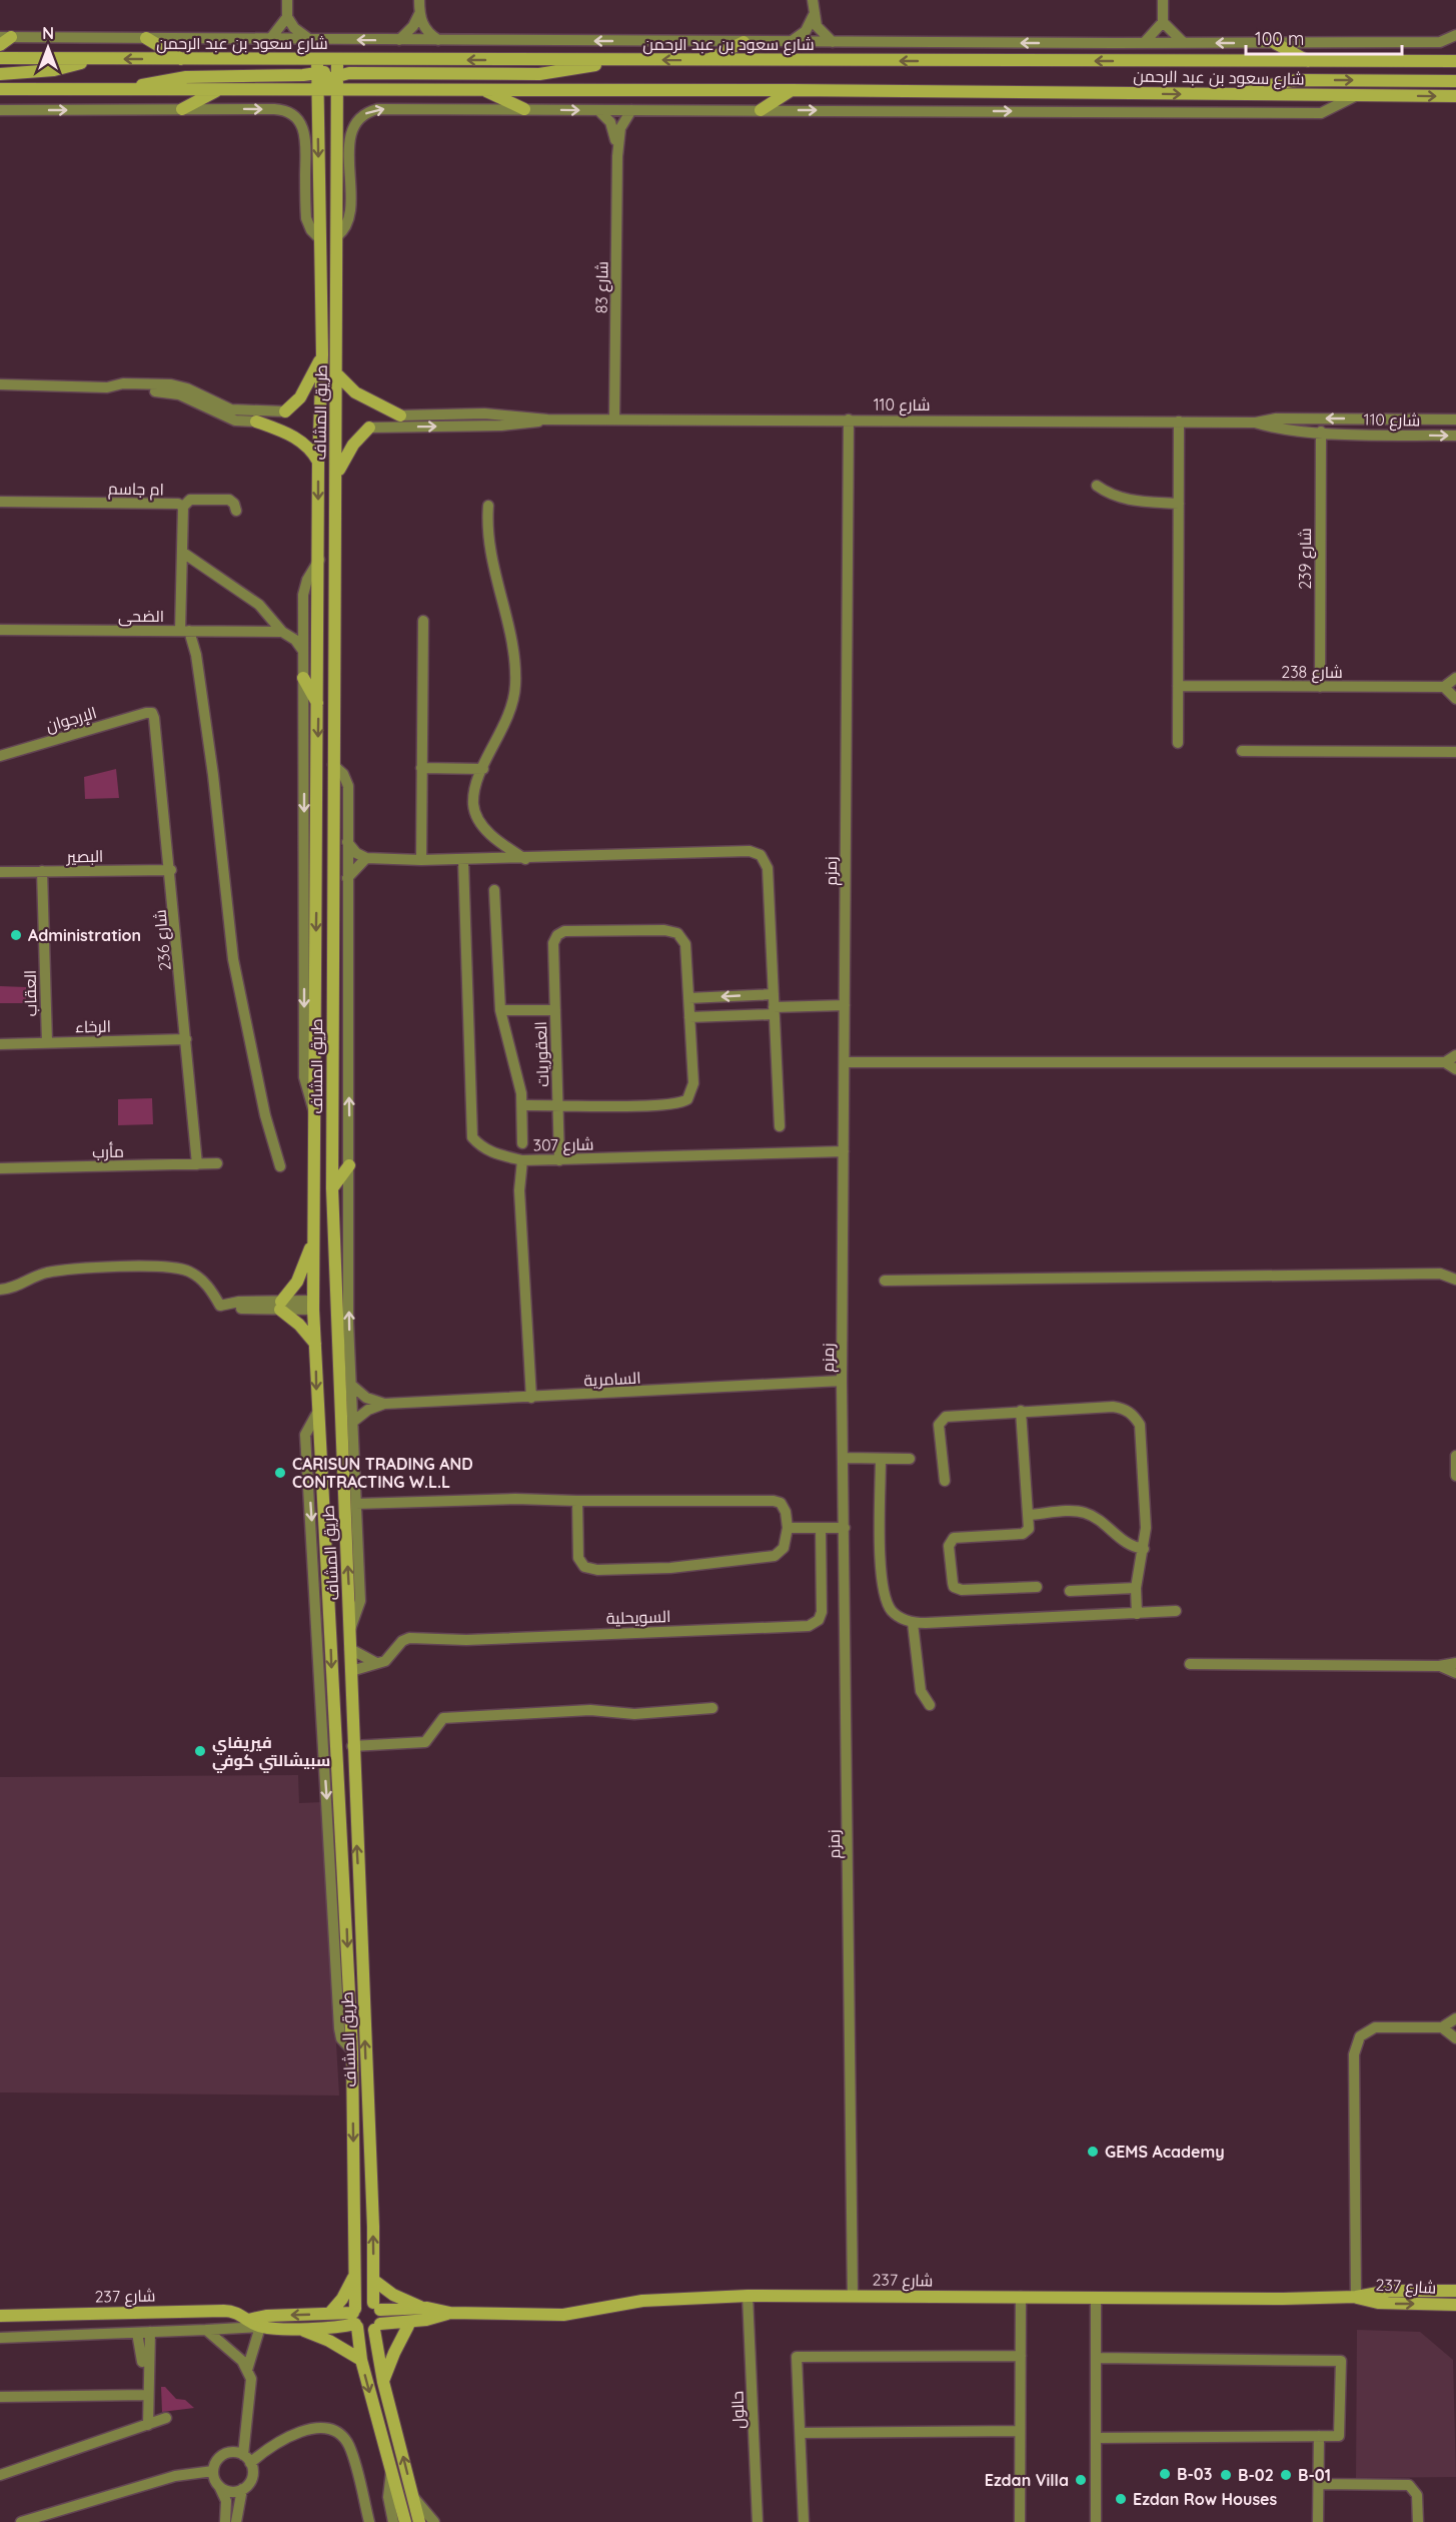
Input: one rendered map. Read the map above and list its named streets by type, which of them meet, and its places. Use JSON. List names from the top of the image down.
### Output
{
  "streets": {
    "street": [
      "شارع سعود بن عبد الرحمن",
      "شارع 83",
      "شارع 110",
      "طريق المشاف",
      "ام جاسم",
      "شارع 239",
      "الضحى",
      "شارع 238",
      "الإرجوان",
      "البصير",
      "زمزم",
      "شارع 236",
      "العقاب",
      "الرخاء",
      "العقوريات",
      "شارع 307",
      "مأرب",
      "السامرية",
      "السويحلية",
      "شارع 237",
      "حالول"
    ]
  },
  "crossings": [
    ["شارع سعود بن عبد الرحمن", "شارع 83"],
    ["شارع سعود بن عبد الرحمن", "طريق المشاف"],
    ["شارع 83", "شارع 110"],
    ["شارع 110", "شارع 239"],
    ["شارع 110", "زمزم"],
    ["طريق المشاف", "السامرية"],
    ["طريق المشاف", "السويحلية"],
    ["طريق المشاف", "شارع 237"],
    ["ام جاسم", "الضحى"],
    ["شارع 239", "شارع 238"],
    ["الإرجوان", "شارع 236"],
    ["البصير", "شارع 236"],
    ["البصير", "العقاب"],
    ["زمزم", "شارع 307"],
    ["زمزم", "السامرية"],
    ["زمزم", "شارع 237"],
    ["شارع 236", "الرخاء"],
    ["شارع 236", "مأرب"],
    ["العقاب", "الرخاء"],
    ["العقوريات", "شارع 307"],
    ["شارع 307", "السامرية"],
    ["شارع 237", "حالول"]
  ],
  "places": [
    "Administration",
    "CARISUN TRADING AND CONTRACTING W.L.L",
    "فيريفاي سبيشالتي كوفي",
    "GEMS Academy",
    "B-03",
    "B-02",
    "B-01",
    "Ezdan Villa",
    "Ezdan Row Houses"
  ],
  "scale_bar": "100 m",
  "north": "top"
}
